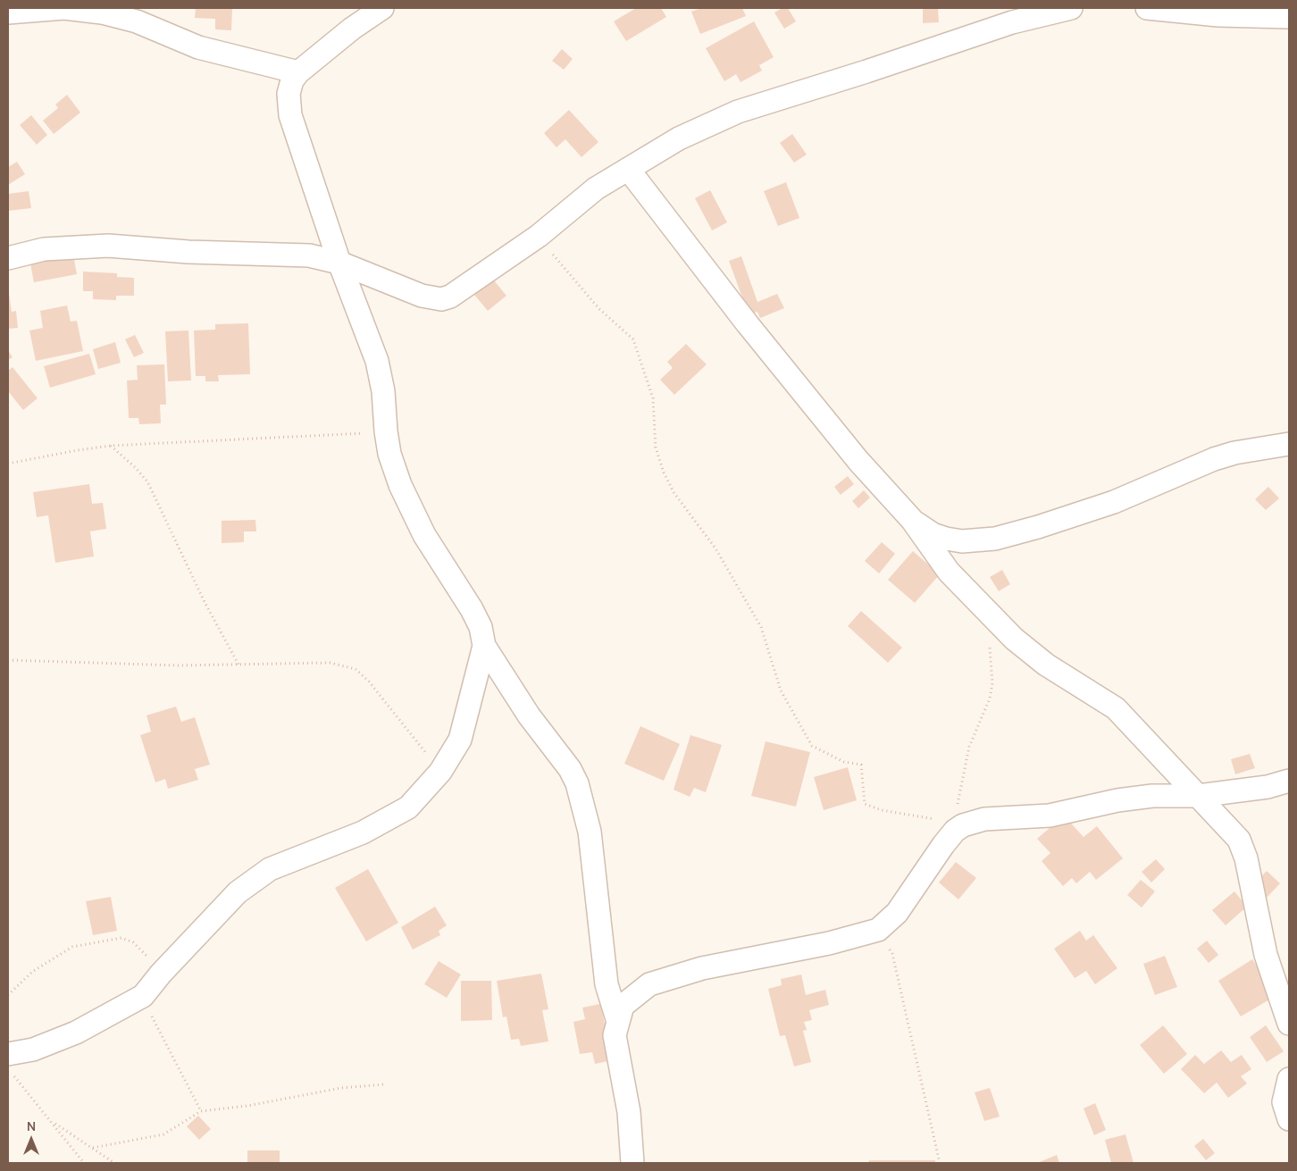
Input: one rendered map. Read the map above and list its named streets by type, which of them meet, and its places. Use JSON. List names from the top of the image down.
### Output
{
  "north": "top"
}
